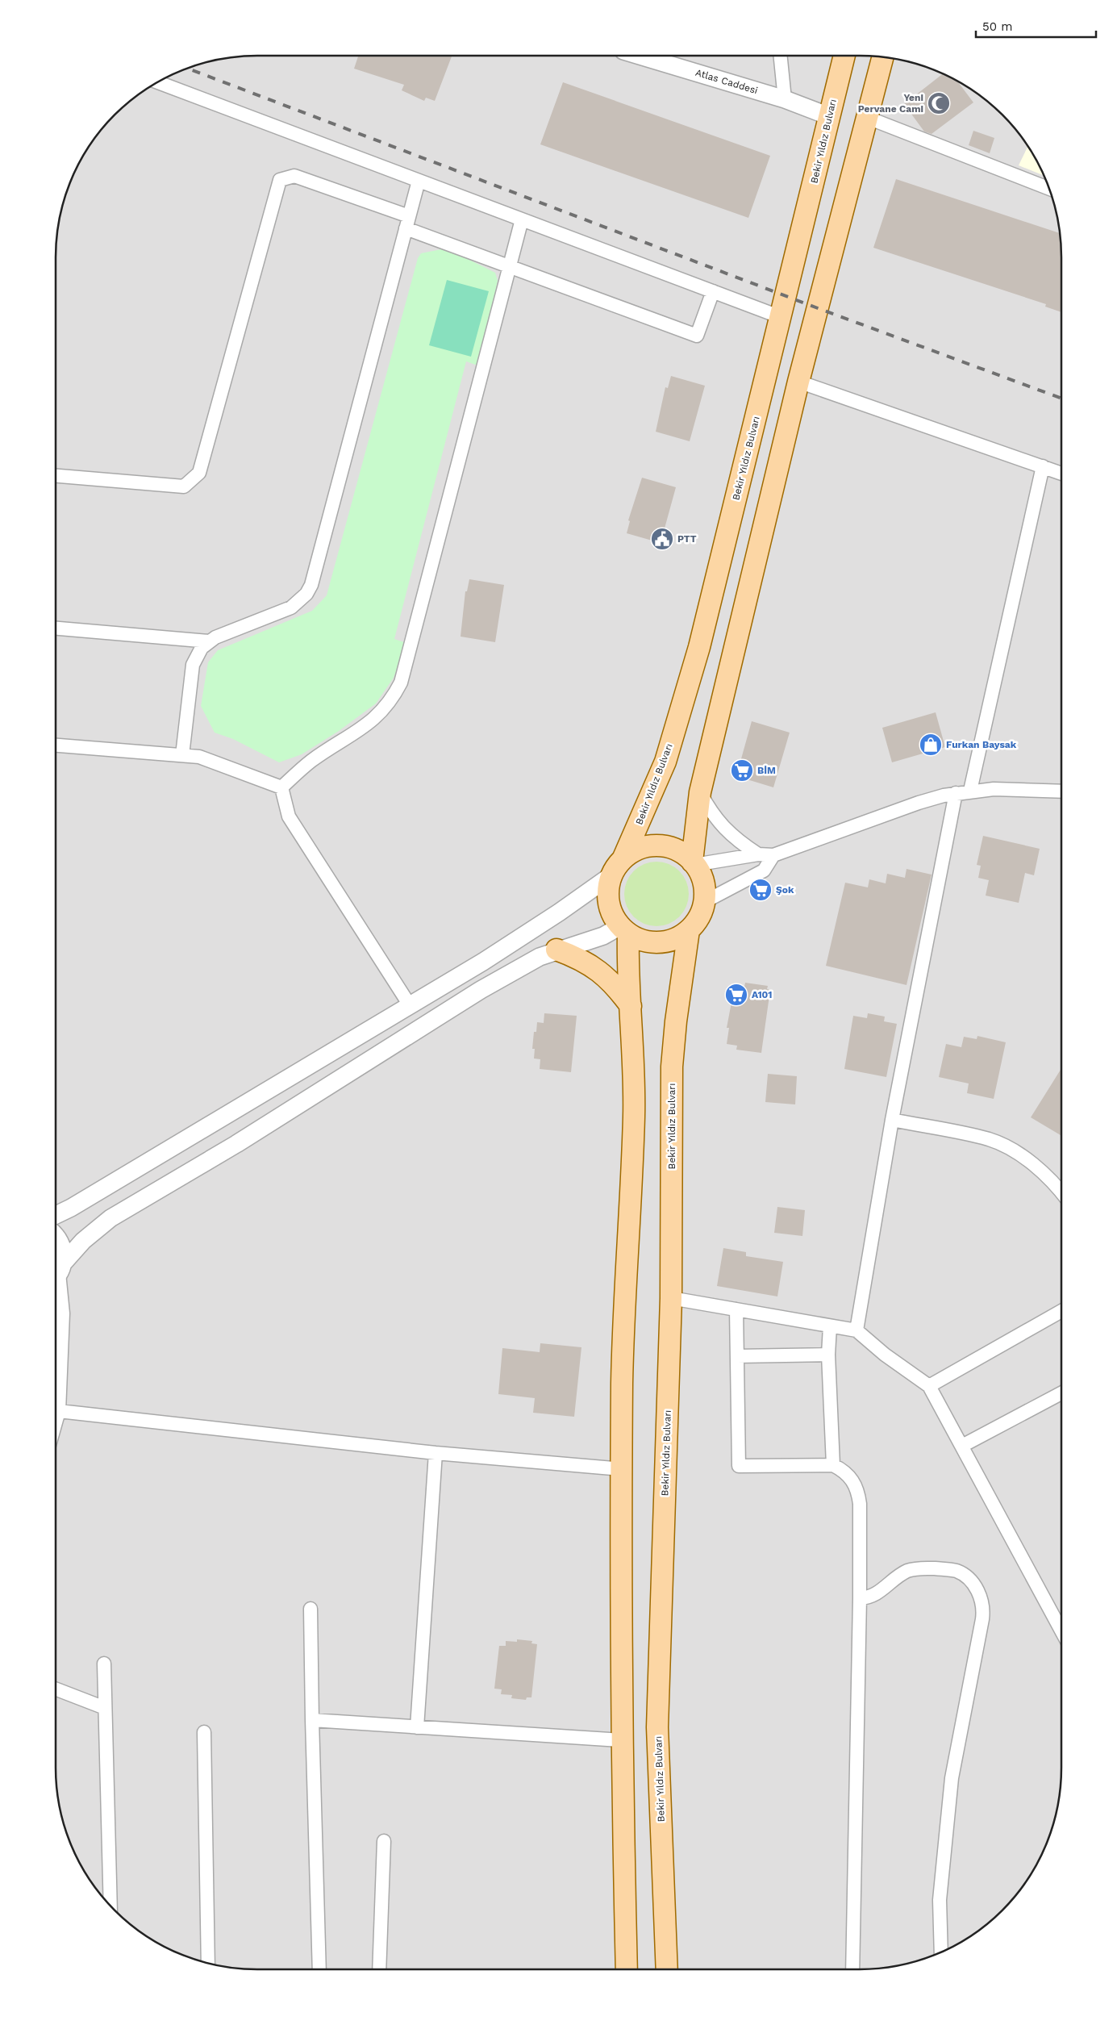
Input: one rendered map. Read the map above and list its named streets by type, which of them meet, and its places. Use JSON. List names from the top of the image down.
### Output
{
  "streets": {
    "main road": ["Bekir Yıldız Bulvarı"],
    "street": ["Atlas Caddesi"]
  },
  "crossings": [
    ["Atlas Caddesi", "Bekir Yıldız Bulvarı"]
  ],
  "places": {
    "mosque": ["Yeni Pervane Cami"],
    "public building": ["PTT"],
    "shop": ["Furkan Baysak"],
    "supermarket": ["BİM", "Şok", "A101"]
  },
  "scale_bar": "50 m"
}
